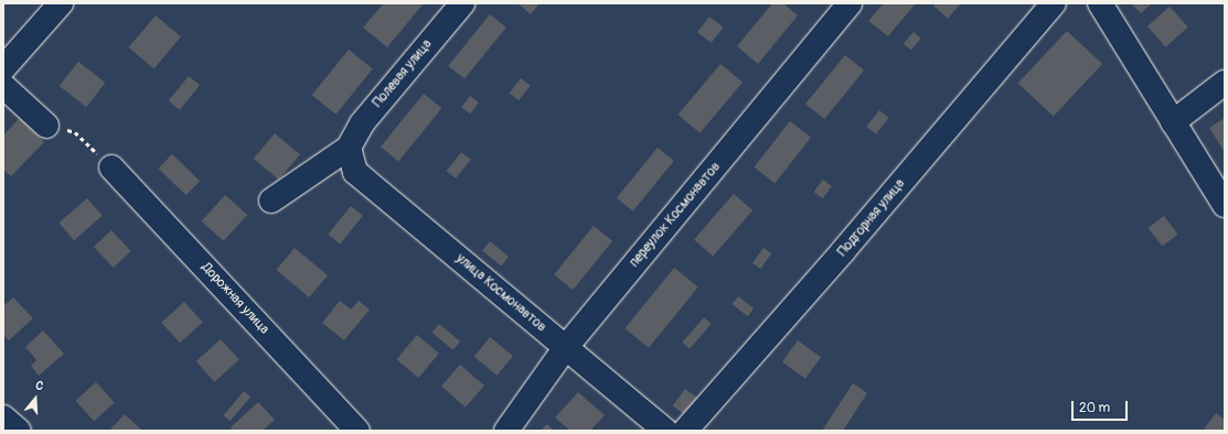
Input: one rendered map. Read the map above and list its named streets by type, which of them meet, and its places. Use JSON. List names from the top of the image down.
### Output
{
  "streets": {
    "street": [
      "Полевая улица",
      "переулок Космонавтов",
      "Подгорная улица",
      "улица Космонавтов",
      "Дорожная улица"
    ]
  },
  "crossings": [
    ["Полевая улица", "улица Космонавтов"],
    ["переулок Космонавтов", "улица Космонавтов"]
  ],
  "scale_bar": "20 m",
  "north": "top"
}
